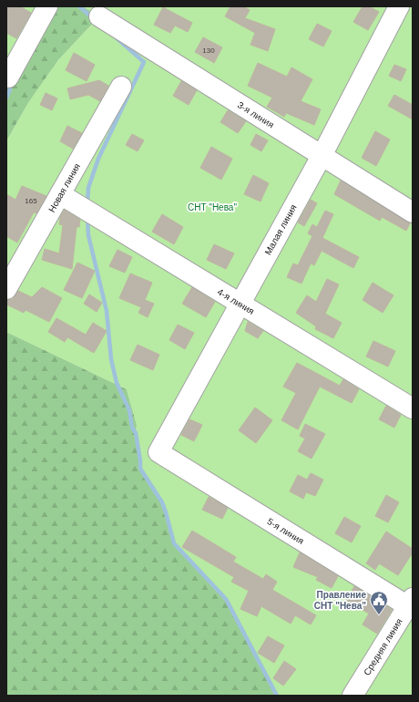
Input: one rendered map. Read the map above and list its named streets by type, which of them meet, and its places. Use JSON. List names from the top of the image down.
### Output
{
  "streets": {
    "street": [
      "3-я линия",
      "Новая линия",
      "Малая линия",
      "4-я линия",
      "5-я линия",
      "Средняя линия"
    ]
  },
  "crossings": [
    ["3-я линия", "Малая линия"],
    ["Новая линия", "4-я линия"],
    ["Малая линия", "4-я линия"],
    ["Малая линия", "5-я линия"],
    ["5-я линия", "Средняя линия"]
  ],
  "parks": ["СНТ \"Нева\""],
  "places": {
    "public building": ["Правление СНТ \"Нева\""]
  },
  "house_numbers": ["130", "165"]
}
